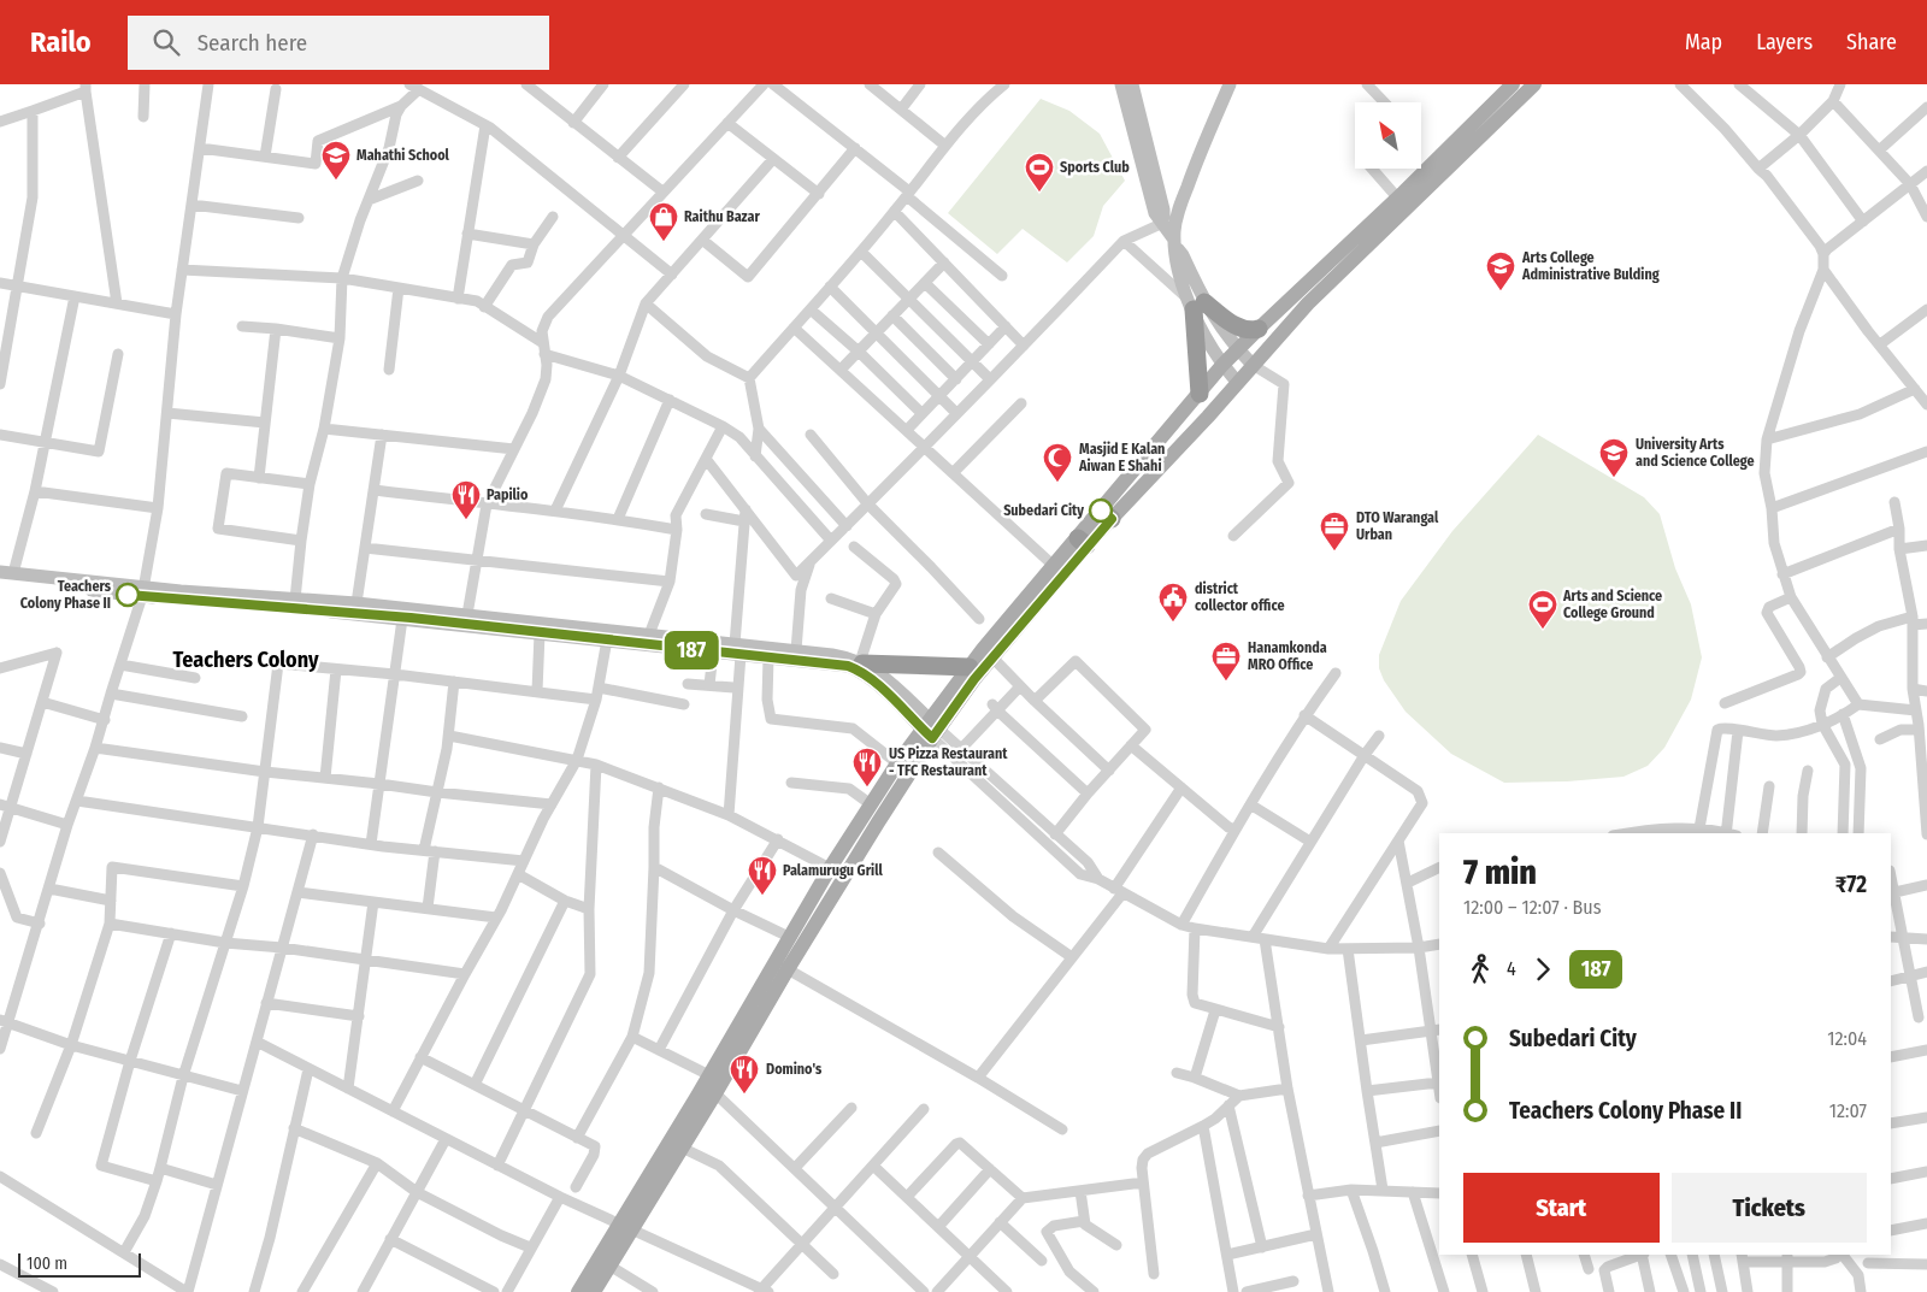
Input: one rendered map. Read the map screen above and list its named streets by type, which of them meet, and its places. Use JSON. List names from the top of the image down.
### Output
{
  "districts": ["Teachers Colony"],
  "places": {
    "school or university": ["Mahathi School", "Arts College Administrative Bulding", "University Arts and Science College"],
    "sports": ["Sports Club", "Arts and Science College Ground"],
    "shop": ["Raithu Bazar"],
    "mosque": ["Masjid E Kalan Aiwan E Shahi"],
    "other": ["Subedari City", "Teachers Colony Phase II"],
    "restaurant": [
      "Papilio",
      "US Pizza Restaurant - TFC Restaurant",
      "Palamurugu Grill",
      "Domino's"
    ],
    "office": ["DTO Warangal Urban", "Hanamkonda MRO Office"],
    "public building": ["district collector office"]
  },
  "lines": ["bus line 187"],
  "scale_bar": "100 m",
  "north": "top left",
  "page": {
    "header": "Railo",
    "search": "Search here",
    "nav": ["Map", "Layers", "Share"],
    "on_map": "187",
    "heading": ["7 min", "12:00 – 12:07 · Bus", "₹72"],
    "legs": ["4", "187"],
    "list": [
      {
        "name": "Subedari City",
        "value": "12:04"
      },
      {
        "name": "Teachers Colony Phase II",
        "value": "12:07"
      }
    ],
    "buttons": ["Start", "Tickets"],
    "scale": "100 m"
  }
}
